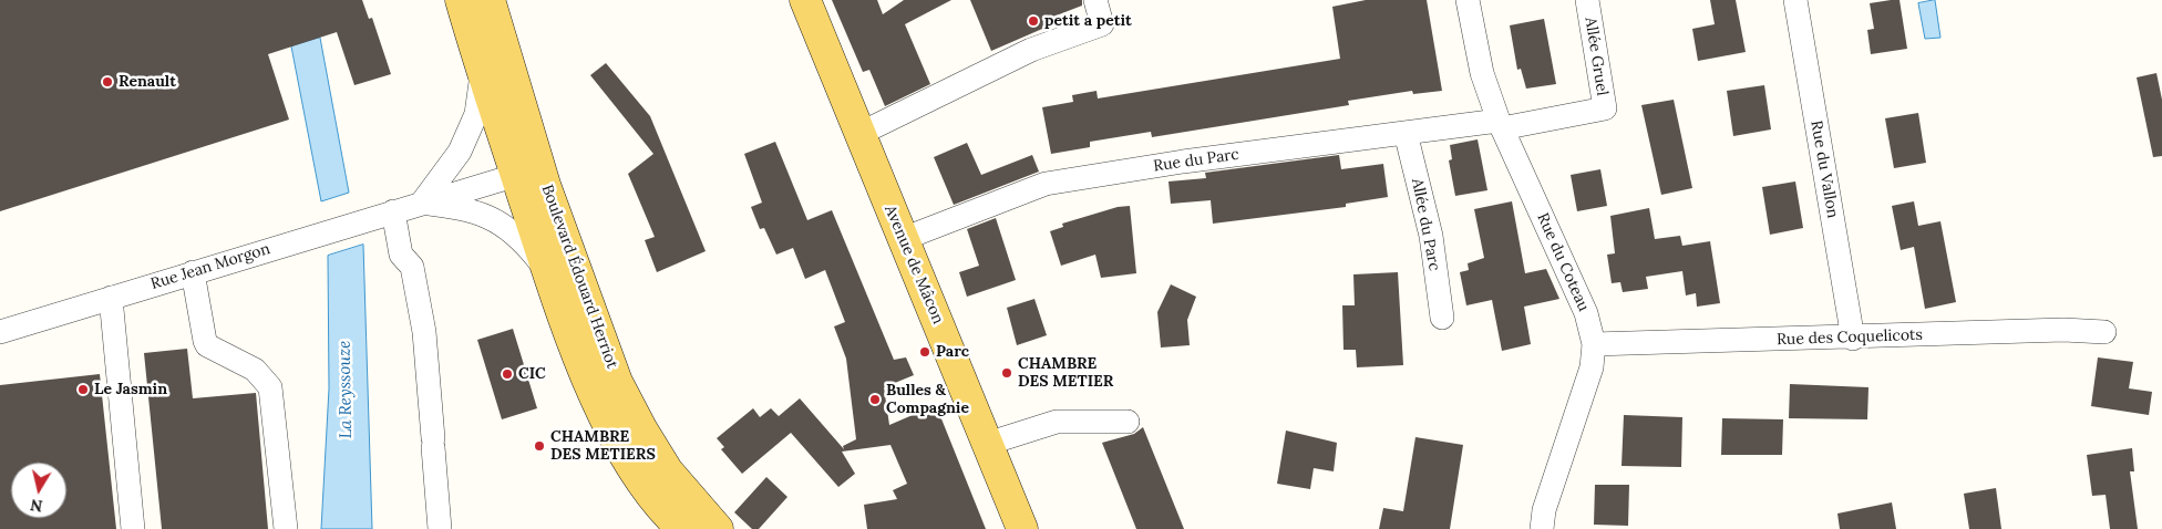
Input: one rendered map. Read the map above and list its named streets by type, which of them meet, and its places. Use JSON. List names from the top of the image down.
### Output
{
  "streets": {
    "main road": ["Avenue de Mâcon", "Boulevard Édouard Herriot"],
    "street": [
      "Allée Gruel",
      "Rue du Parc",
      "Rue du Vallon",
      "Allée du Parc",
      "Rue du Coteau",
      "Rue Jean Morgon",
      "Rue des Coquelicots"
    ]
  },
  "crossings": [
    ["Allée Gruel", "Rue du Parc"],
    ["Allée Gruel", "Rue du Coteau"],
    ["Rue du Parc", "Allée du Parc"],
    ["Rue du Parc", "Rue du Coteau"],
    ["Rue du Parc", "Avenue de Mâcon"],
    ["Rue du Vallon", "Rue des Coquelicots"],
    ["Rue du Coteau", "Rue des Coquelicots"],
    ["Rue Jean Morgon", "Boulevard Édouard Herriot"]
  ],
  "water": ["La Reyssouze"],
  "places": [
    "petit a petit",
    "Renault",
    "Parc",
    "CHAMBRE DES METIER",
    "CIC",
    "Le Jasmin",
    "Bulles & Compagnie",
    "CHAMBRE DES METIERS"
  ],
  "north": "bottom"
}
